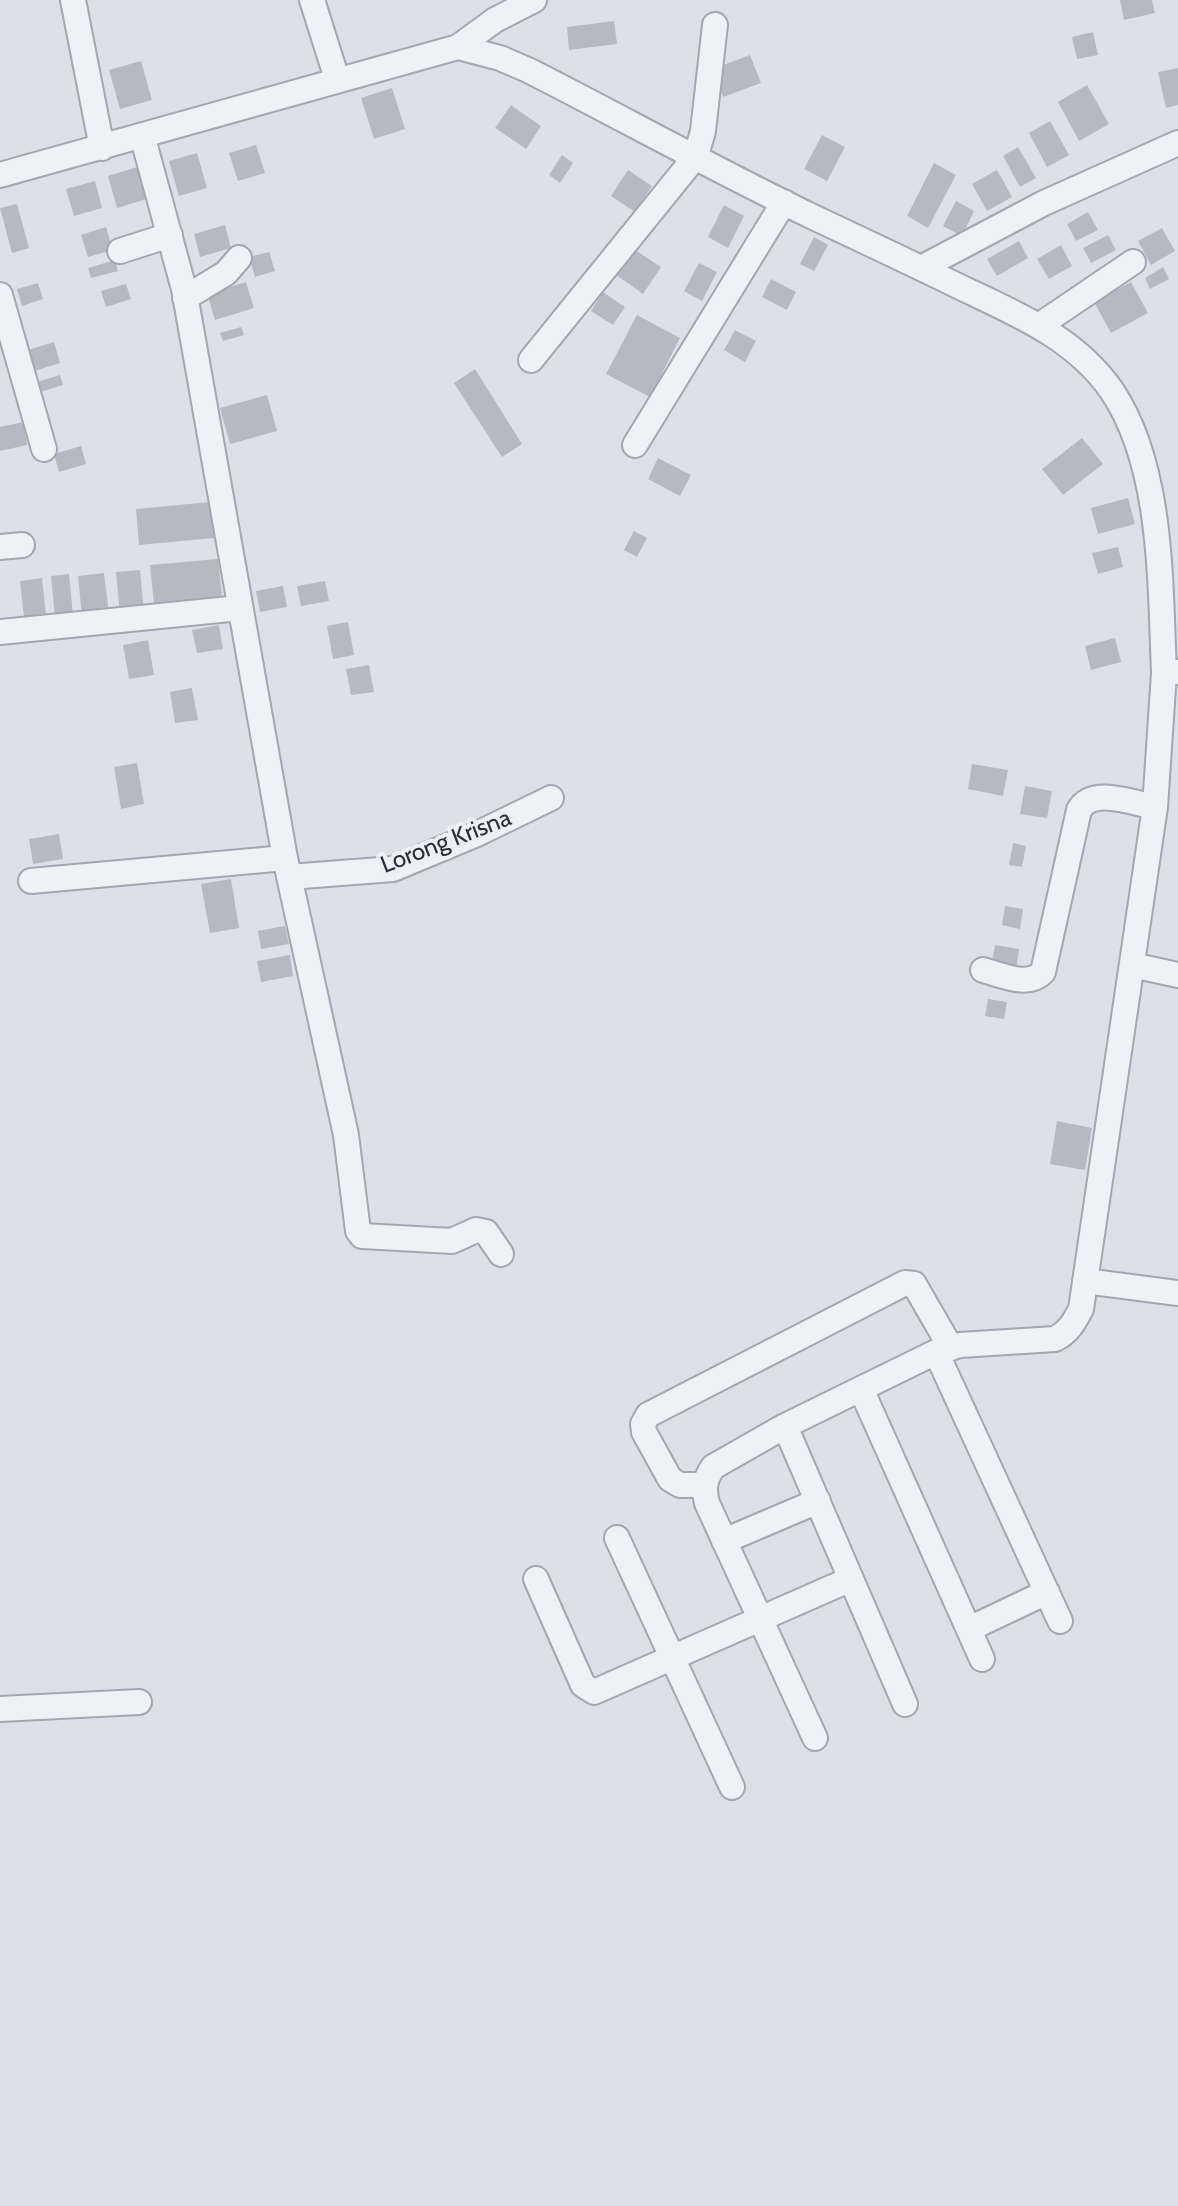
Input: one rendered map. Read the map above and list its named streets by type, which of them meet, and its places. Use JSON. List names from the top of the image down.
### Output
{
  "streets": {
    "street": ["Lorong Krisna"]
  }
}
